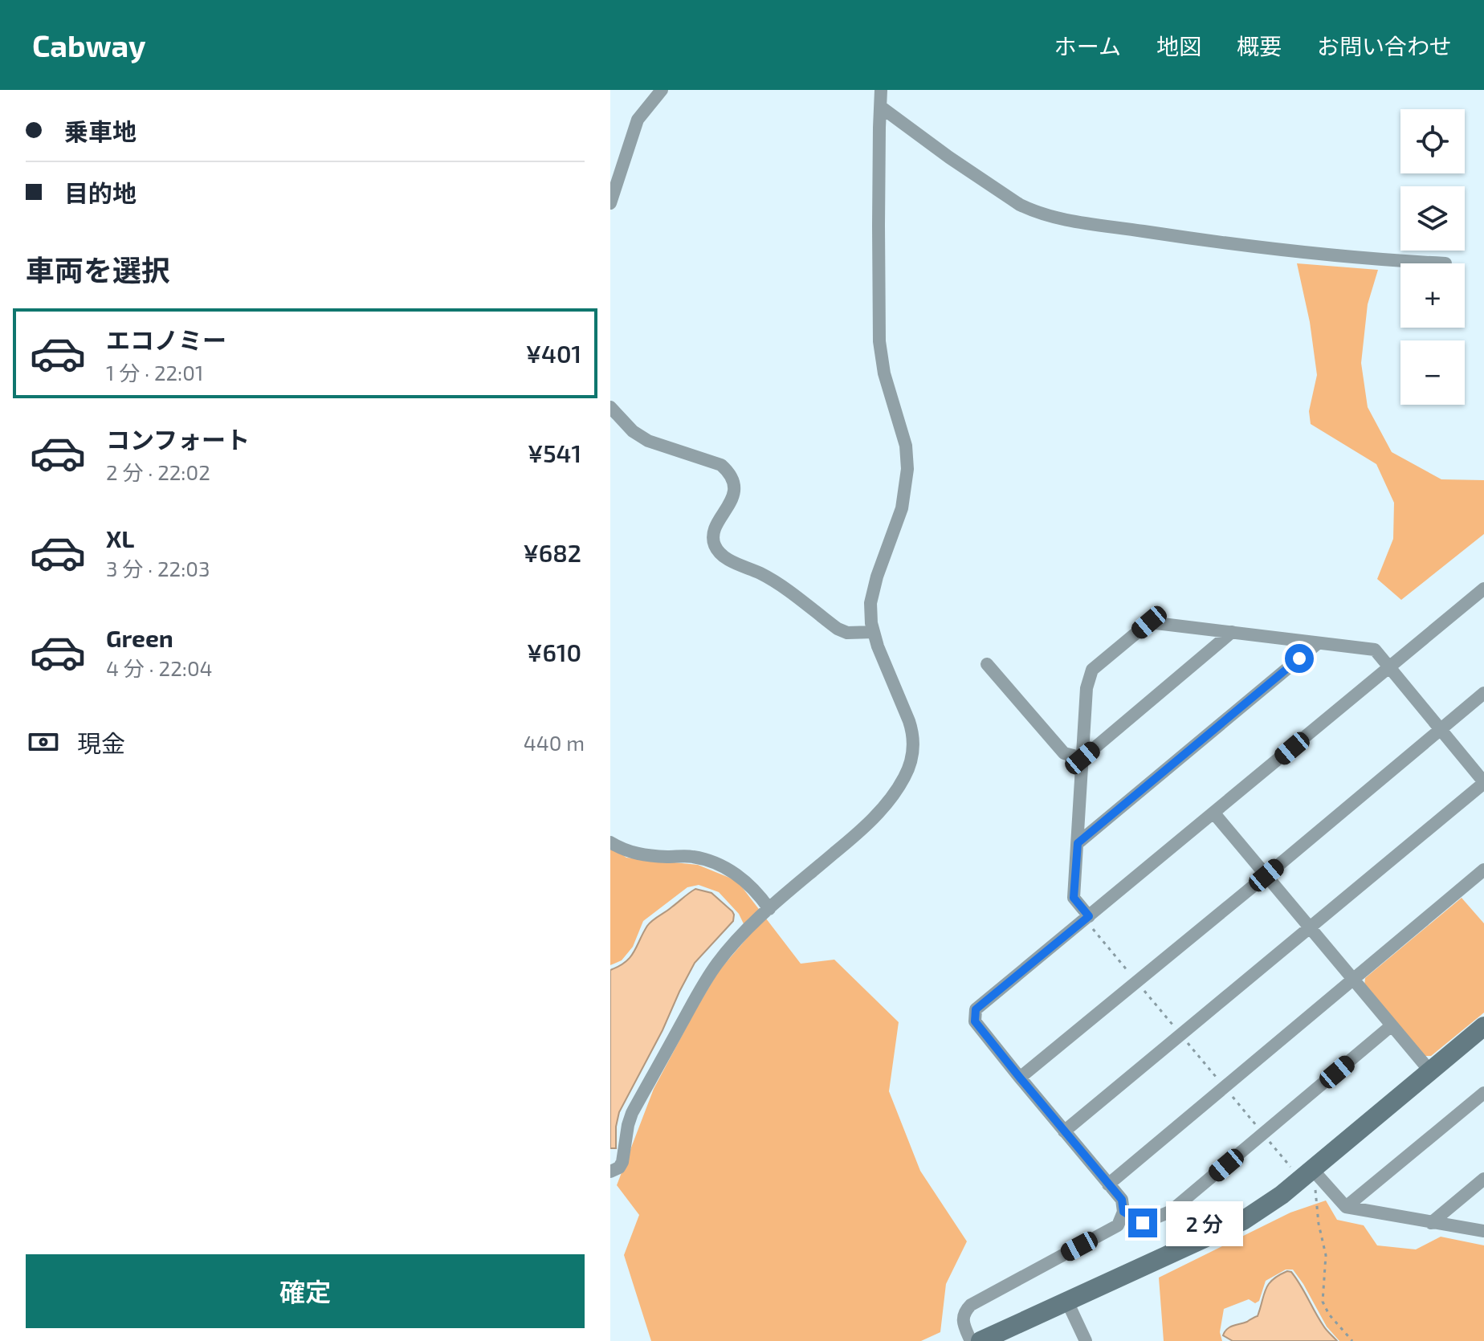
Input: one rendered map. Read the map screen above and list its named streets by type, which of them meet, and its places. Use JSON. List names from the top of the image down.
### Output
{
  "page": {
    "header": "Cabway",
    "nav": [
      "ホーム",
      "地図",
      "概要",
      "お問い合わせ"
    ],
    "banner": ["乗車地", "目的地"],
    "map_buttons": ["+", "−"],
    "heading": "車両を選択",
    "list": [
      {
        "name": "エコノミー",
        "note": "1 分 · 22:01",
        "value": "¥401"
      },
      {
        "name": "コンフォート",
        "note": "2 分 · 22:02",
        "value": "¥541"
      },
      {
        "name": "XL",
        "note": "3 分 · 22:03",
        "value": "¥682"
      },
      {
        "name": "Green",
        "note": "4 分 · 22:04",
        "value": "¥610"
      }
    ],
    "pay": ["現金", "440 m"],
    "bubble": "2 分",
    "buttons": "確定"
  }
}
